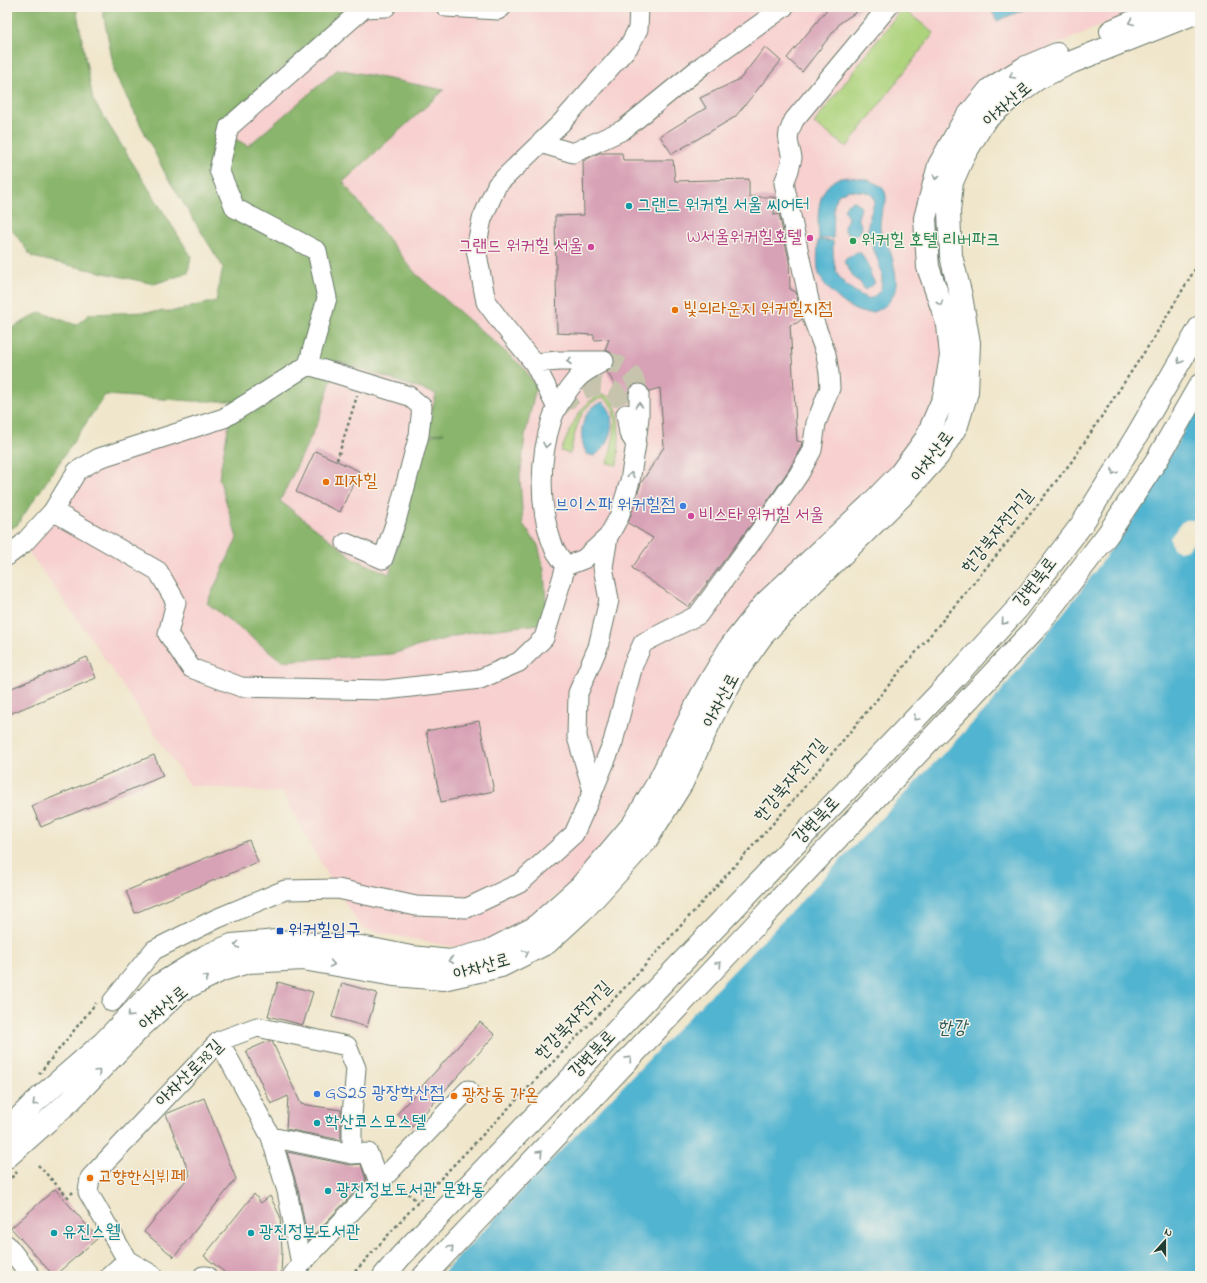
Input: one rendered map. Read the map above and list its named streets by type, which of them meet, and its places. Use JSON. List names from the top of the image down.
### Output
{
  "streets": {
    "main road": ["아차산로", "강변북로"],
    "street": ["아차산로78길"],
    "path": ["한강북자전거길"]
  },
  "water": ["한강"],
  "places": {
    "other": [
      "그랜드 워커힐 서울 씨어터",
      "W서울워커힐호텔",
      "워커힐 호텔 리버파크",
      "그랜드 워커힐 서울",
      "빛의라운지 워커힐지점",
      "피자힐",
      "브이스파 워커힐점",
      "비스타 워커힐 서울",
      "GS25 광장학산점",
      "광장동 가온",
      "학산코스모스텔",
      "고향한식뷔페",
      "광진정보도서관 문화동",
      "유진스웰",
      "광진정보도서관"
    ],
    "transit": ["워커힐입구"]
  },
  "north": "top"
}
